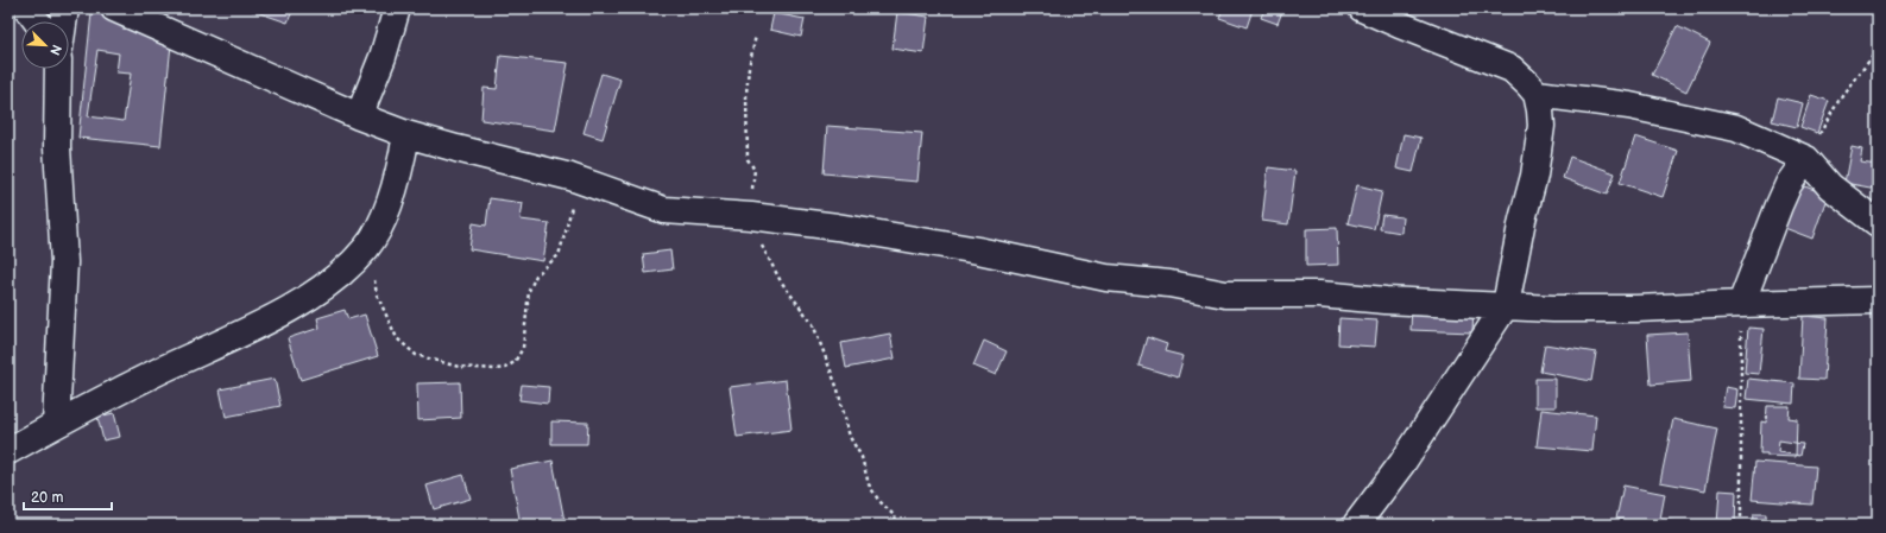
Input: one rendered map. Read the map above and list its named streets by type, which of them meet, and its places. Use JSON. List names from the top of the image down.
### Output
{
  "scale_bar": "20 m",
  "north": "bottom right"
}
